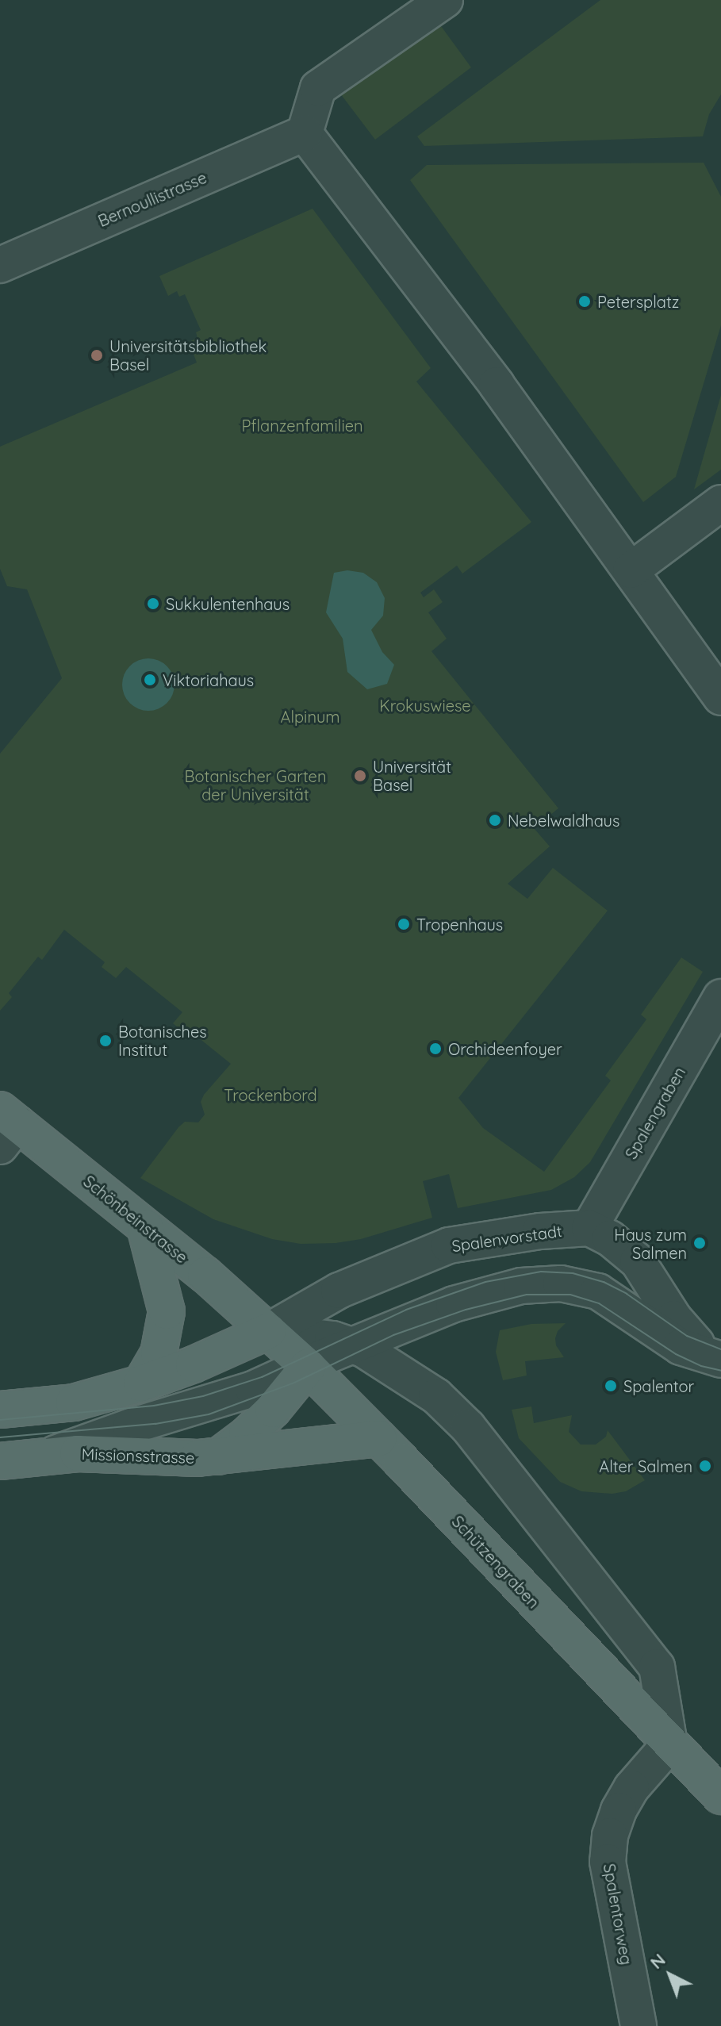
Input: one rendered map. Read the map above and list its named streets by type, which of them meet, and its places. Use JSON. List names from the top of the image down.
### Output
{
  "streets": {
    "main road": ["Schönbeinstrasse", "Missionsstrasse", "Schützengraben"],
    "street": [
      "Bernoullistrasse",
      "Spalengraben",
      "Spalenvorstadt",
      "Spalentorweg"
    ]
  },
  "crossings": [
    ["Spalengraben", "Spalenvorstadt"],
    ["Schönbeinstrasse", "Spalenvorstadt"],
    ["Schönbeinstrasse", "Schützengraben"],
    ["Spalenvorstadt", "Schützengraben"],
    ["Missionsstrasse", "Schützengraben"],
    ["Schützengraben", "Spalentorweg"]
  ],
  "parks": [
    "Pflanzenfamilien",
    "Krokuswiese",
    "Alpinum",
    "Botanischer Garten der Universität",
    "Trockenbord"
  ],
  "places": [
    "Petersplatz",
    "Universitätsbibliothek Basel",
    "Sukkulentenhaus",
    "Viktoriahaus",
    "Universität Basel",
    "Nebelwaldhaus",
    "Tropenhaus",
    "Botanisches Institut",
    "Orchideenfoyer",
    "Haus zum Salmen",
    "Spalentor",
    "Alter Salmen"
  ],
  "north": "top left"
}
